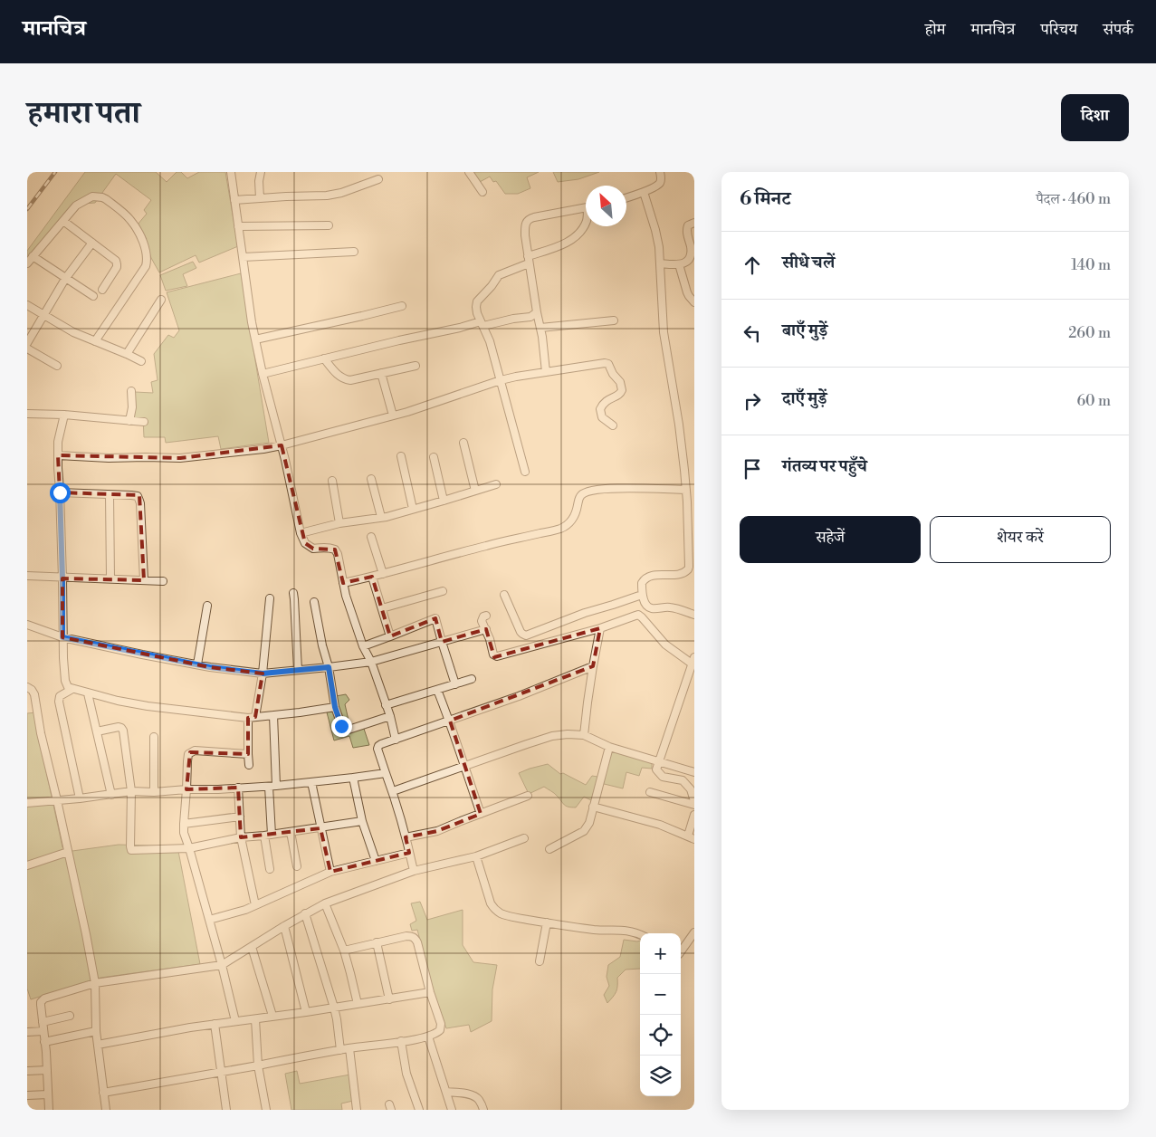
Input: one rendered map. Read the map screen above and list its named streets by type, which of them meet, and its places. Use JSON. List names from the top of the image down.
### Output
{
  "north": "top left",
  "page": {
    "header": "मानचित्र",
    "nav": [
      "होम",
      "मानचित्र",
      "परिचय",
      "संपर्क"
    ],
    "title": "हमारा पता",
    "buttons": [
      "दिशा",
      ["सहेजें", "शेयर करें"]
    ],
    "heading": ["6 मिनट", "पैदल · 460 m"],
    "list": [
      ["सीधे चलें", "140 m"],
      ["बाएँ मुड़ें", "260 m"],
      ["दाएँ मुड़ें", "60 m"],
      "गंतव्य पर पहुँचे"
    ],
    "map_buttons": ["+", "−"]
  }
}
